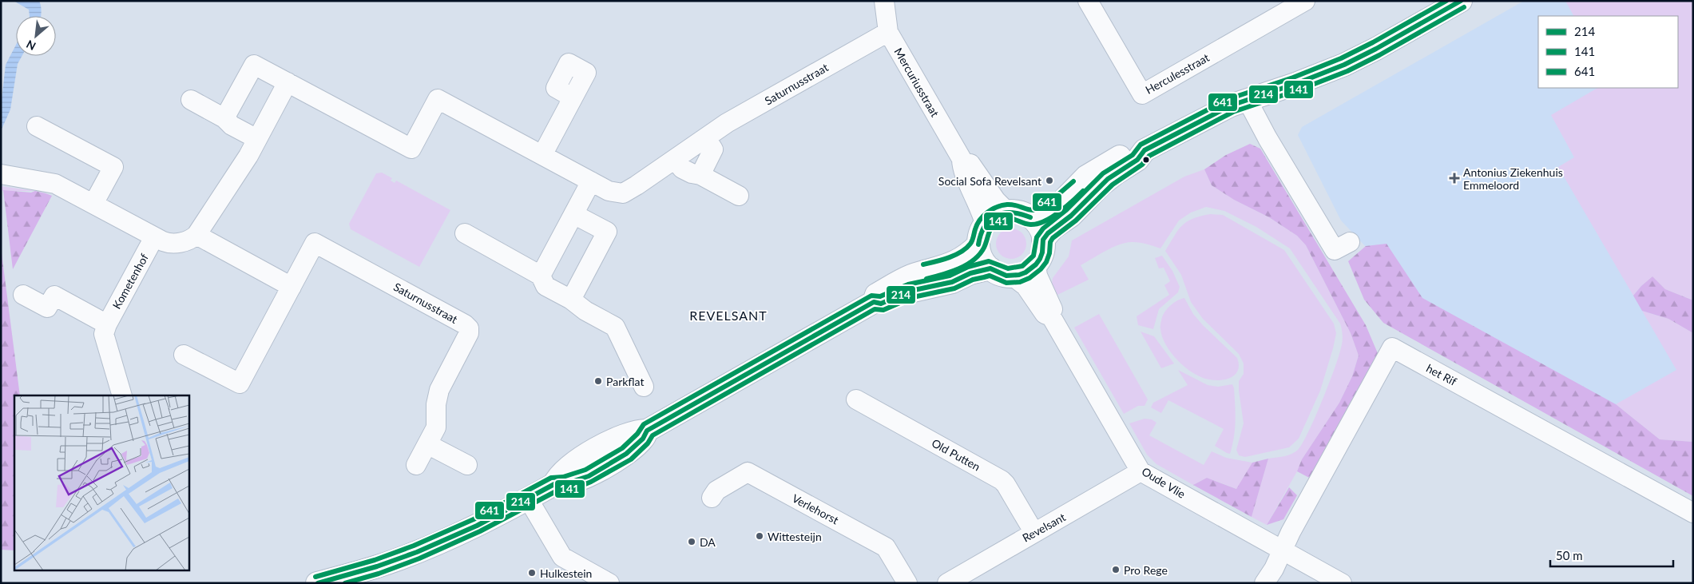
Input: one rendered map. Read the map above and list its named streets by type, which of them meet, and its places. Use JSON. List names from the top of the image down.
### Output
{
  "streets": {
    "street": [
      "Herculesstraat",
      "Mercuriusstraat",
      "Saturnusstraat",
      "Kometenhof",
      "het Rif",
      "Old Putten",
      "Oude Vlie",
      "Verlehorst",
      "Revelsant"
    ]
  },
  "crossings": [
    ["Mercuriusstraat", "Saturnusstraat"],
    ["Mercuriusstraat", "Oude Vlie"],
    ["het Rif", "Oude Vlie"],
    ["Old Putten", "Revelsant"],
    ["Oude Vlie", "Revelsant"]
  ],
  "districts": ["REVELSANT"],
  "places": {
    "health": ["Antonius Ziekenhuis Emmeloord"],
    "other": [
      "Social Sofa Revelsant",
      "Parkflat",
      "Wittesteijn",
      "DA",
      "Pro Rege",
      "Hulkestein"
    ]
  },
  "lines": ["transit line 214", "transit line 641", "transit line 141"],
  "legend": ["214", "141", "641"],
  "scale_bar": "50 m",
  "north": "bottom left"
}
